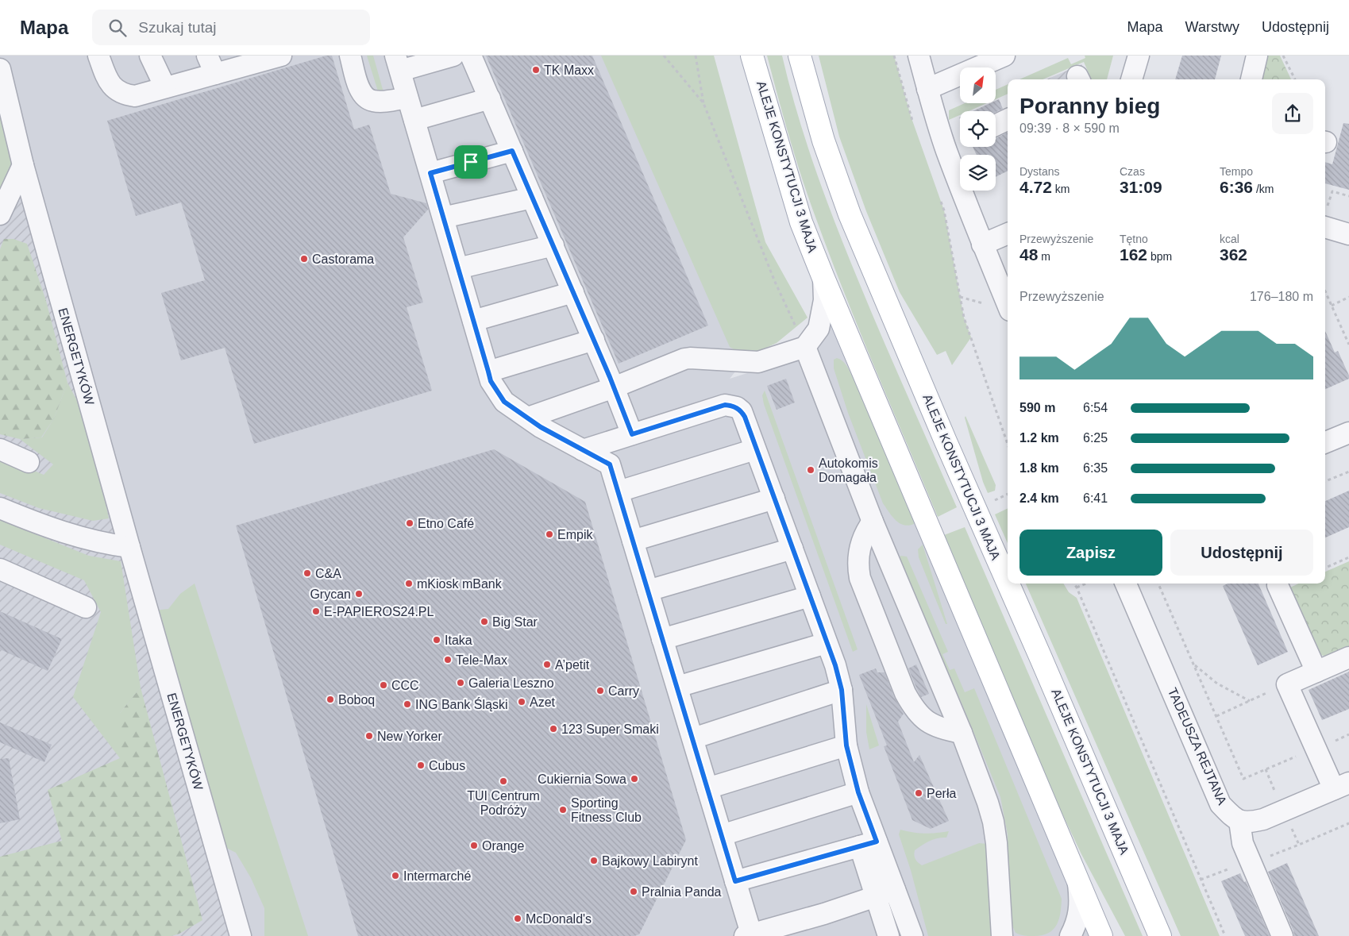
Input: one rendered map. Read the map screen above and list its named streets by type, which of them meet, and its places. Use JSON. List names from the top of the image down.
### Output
{
  "streets": {
    "main road": ["ALEJE KONSTYTUCJI 3 MAJA"],
    "street": ["ENERGETYKÓW", "TADEUSZA REJTANA"]
  },
  "places": [
    "TK Maxx",
    "Castorama",
    "Autokomis Domagała",
    "Etno Café",
    "Empik",
    "C&A",
    "mKiosk mBank",
    "Grycan",
    "E-PAPIEROS24.PL",
    "Big Star",
    "Itaka",
    "Tele-Max",
    "A’petit",
    "Galeria Leszno",
    "CCC",
    "Carry",
    "Boboq",
    "Azet",
    "ING Bank Śląski",
    "123 Super Smaki",
    "New Yorker",
    "Cubus",
    "Cukiernia Sowa",
    "TUI Centrum Podróży",
    "Perła",
    "Sporting Fitness Club",
    "Orange",
    "Bajkowy Labirynt",
    "Intermarché",
    "Pralnia Panda",
    "McDonald's"
  ],
  "north": "top right",
  "page": {
    "header": "Mapa",
    "search": "Szukaj tutaj",
    "nav": ["Mapa", "Warstwy", "Udostępnij"],
    "heading": ["Poranny bieg", "09:39 · 8 × 590 m"],
    "stats": [
      ["Dystans", "4.72 km"],
      ["Czas", "31:09"],
      ["Tempo", "6:36 /km"],
      ["Przewyższenie", "48 m"],
      ["Tętno", "162 bpm"],
      ["kcal", "362"]
    ],
    "chart": ["Przewyższenie", "176–180 m"],
    "list": [
      {
        "name": "590 m",
        "note": "6:54"
      },
      {
        "name": "1.2 km",
        "note": "6:25"
      },
      {
        "name": "1.8 km",
        "note": "6:35"
      },
      {
        "name": "2.4 km",
        "note": "6:41"
      }
    ],
    "buttons": ["Zapisz", "Udostępnij"]
  }
}
